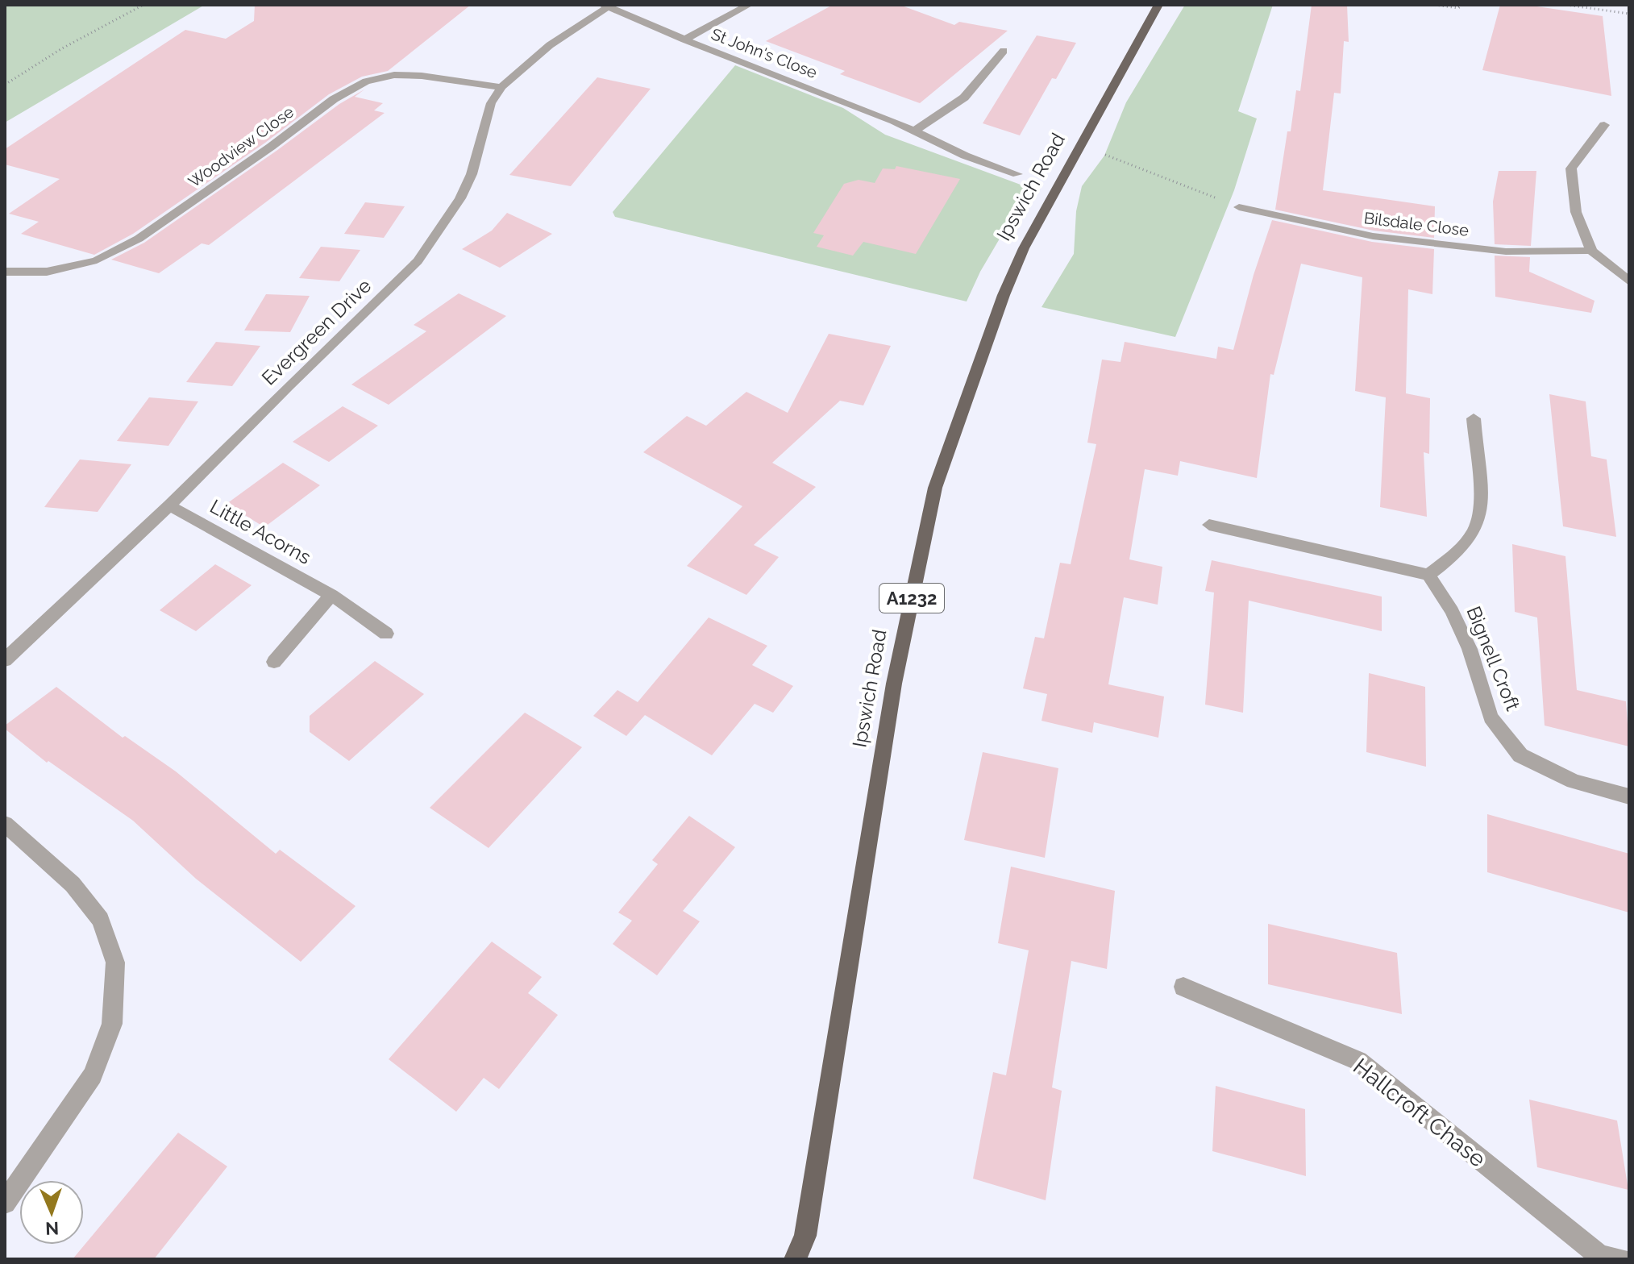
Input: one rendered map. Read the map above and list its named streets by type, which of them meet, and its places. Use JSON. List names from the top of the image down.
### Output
{
  "streets": {
    "main road": ["Ipswich Road", "A1232"],
    "street": [
      "St John's Close",
      "Woodview Close",
      "Bilsdale Close",
      "Evergreen Drive",
      "Little Acorns",
      "Bignell Croft",
      "Hallcroft Chase"
    ]
  },
  "crossings": [
    ["St John's Close", "Evergreen Drive"],
    ["Woodview Close", "Evergreen Drive"],
    ["Evergreen Drive", "Little Acorns"]
  ],
  "north": "bottom"
}
